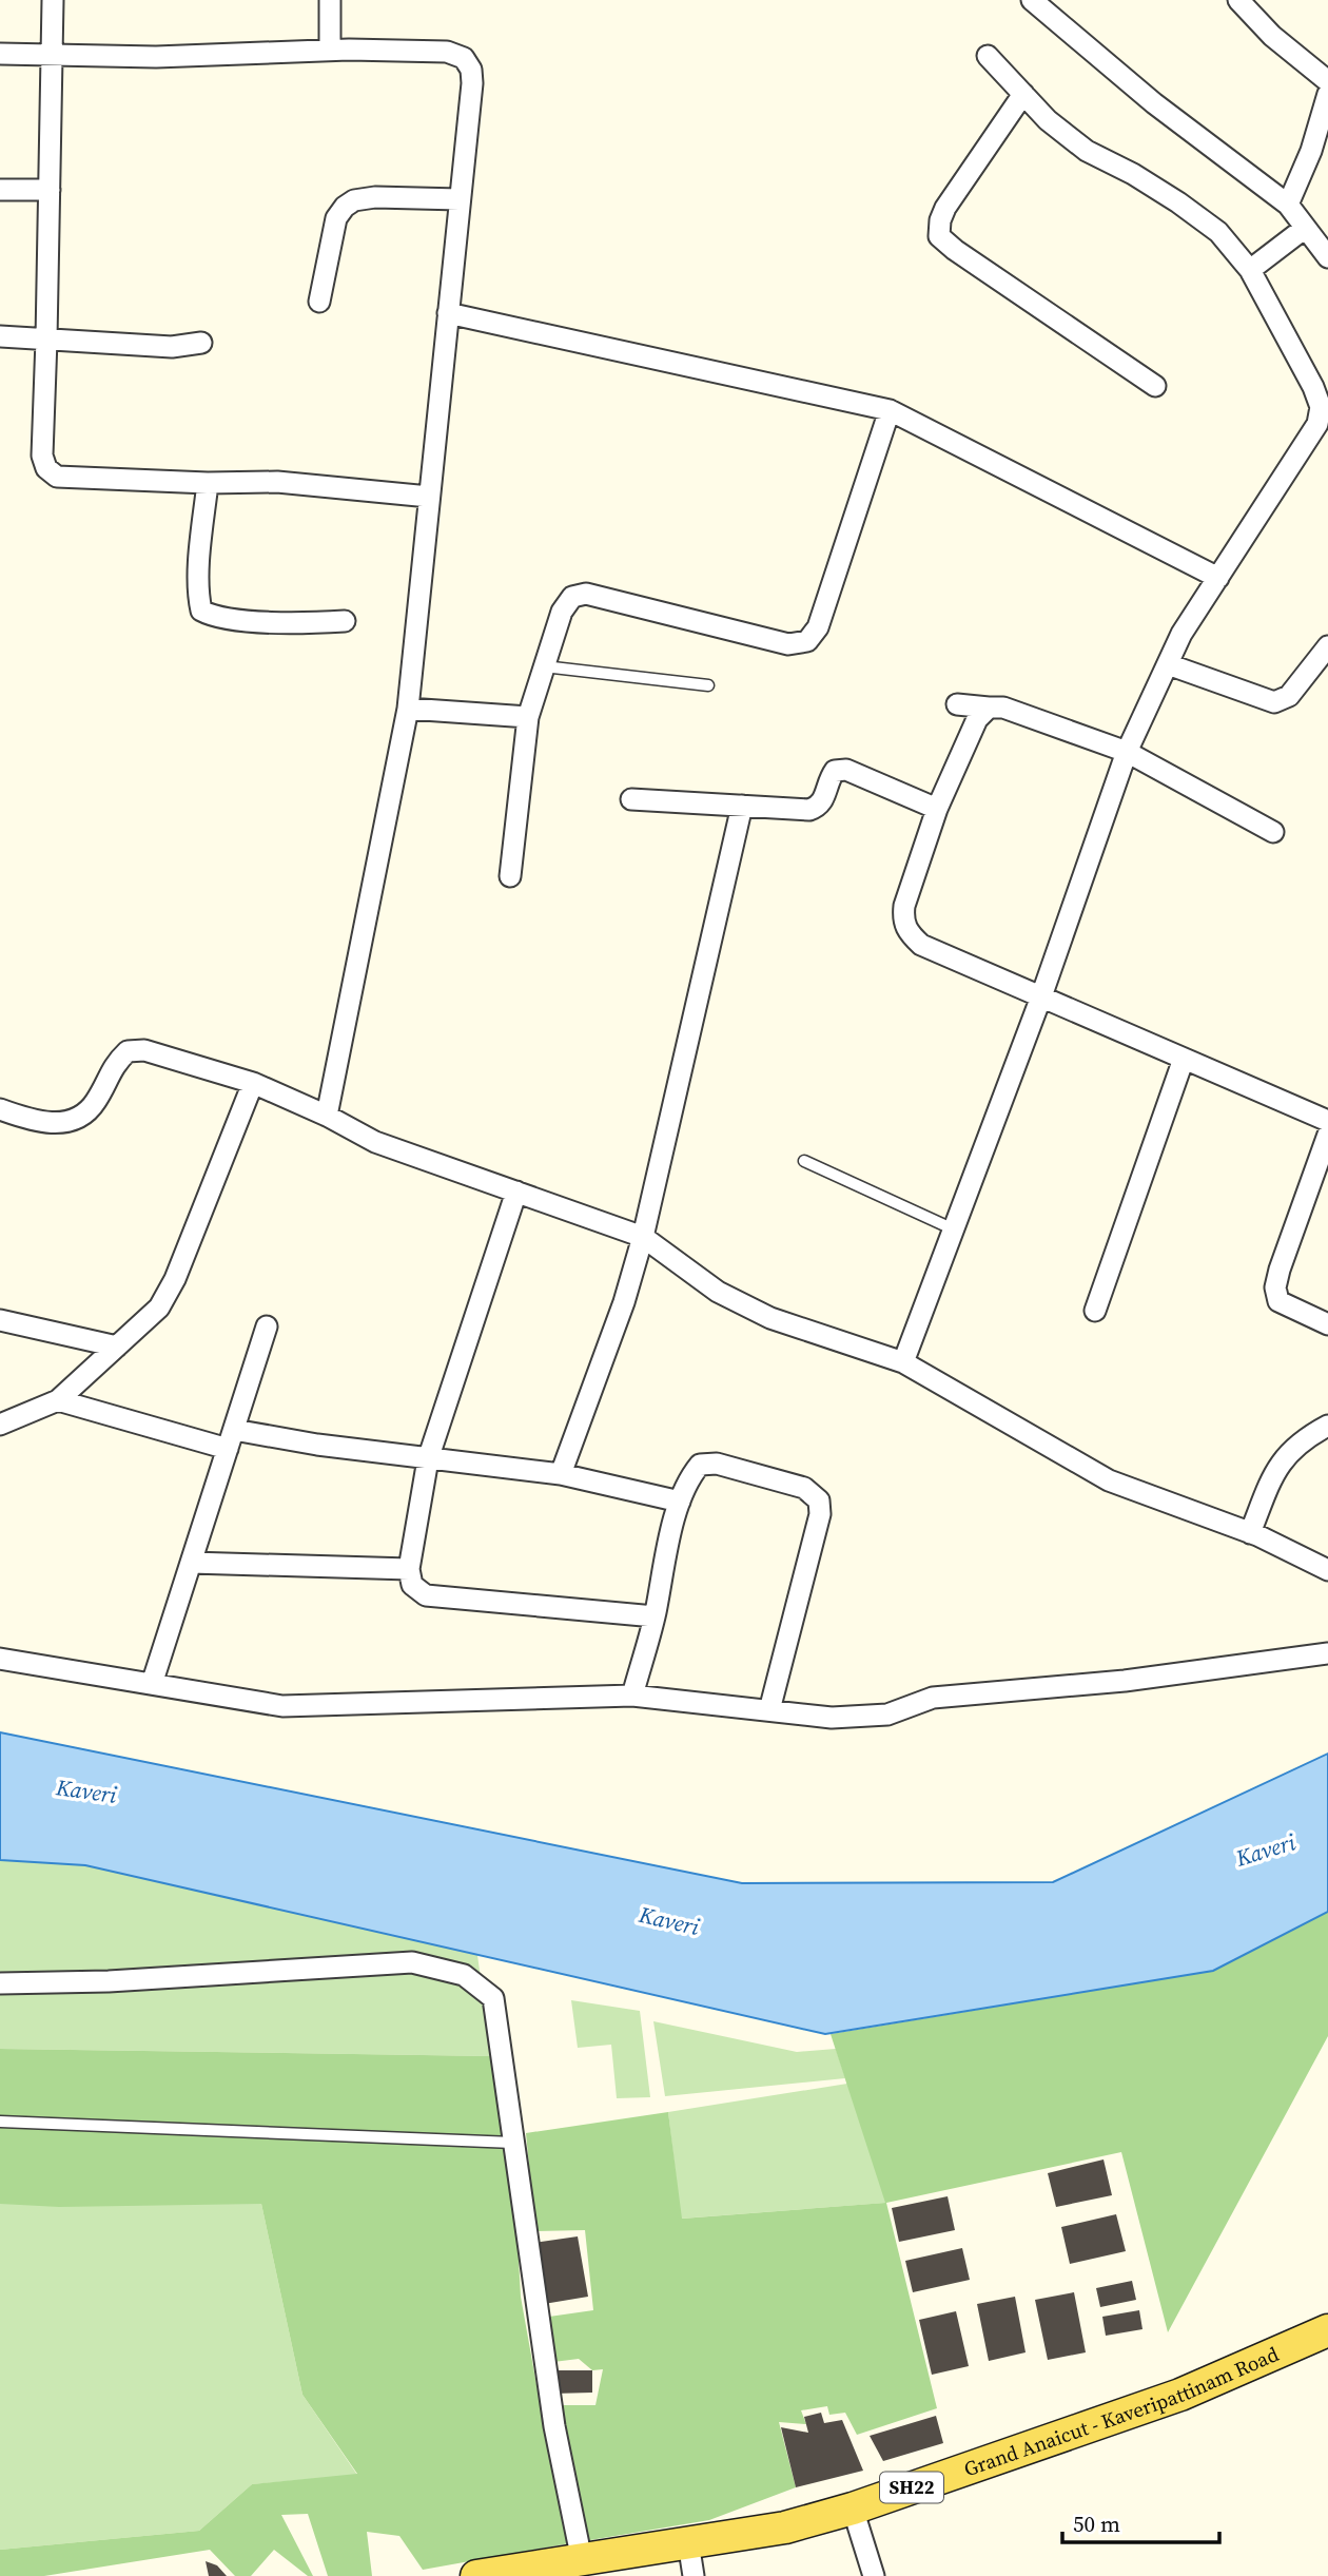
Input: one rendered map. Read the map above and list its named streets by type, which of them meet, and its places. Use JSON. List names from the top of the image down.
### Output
{
  "streets": {
    "main road": ["Grand Anaicut - Kaveripattinam Road", "SH22"]
  },
  "water": ["Kaveri"],
  "scale_bar": "50 m"
}
